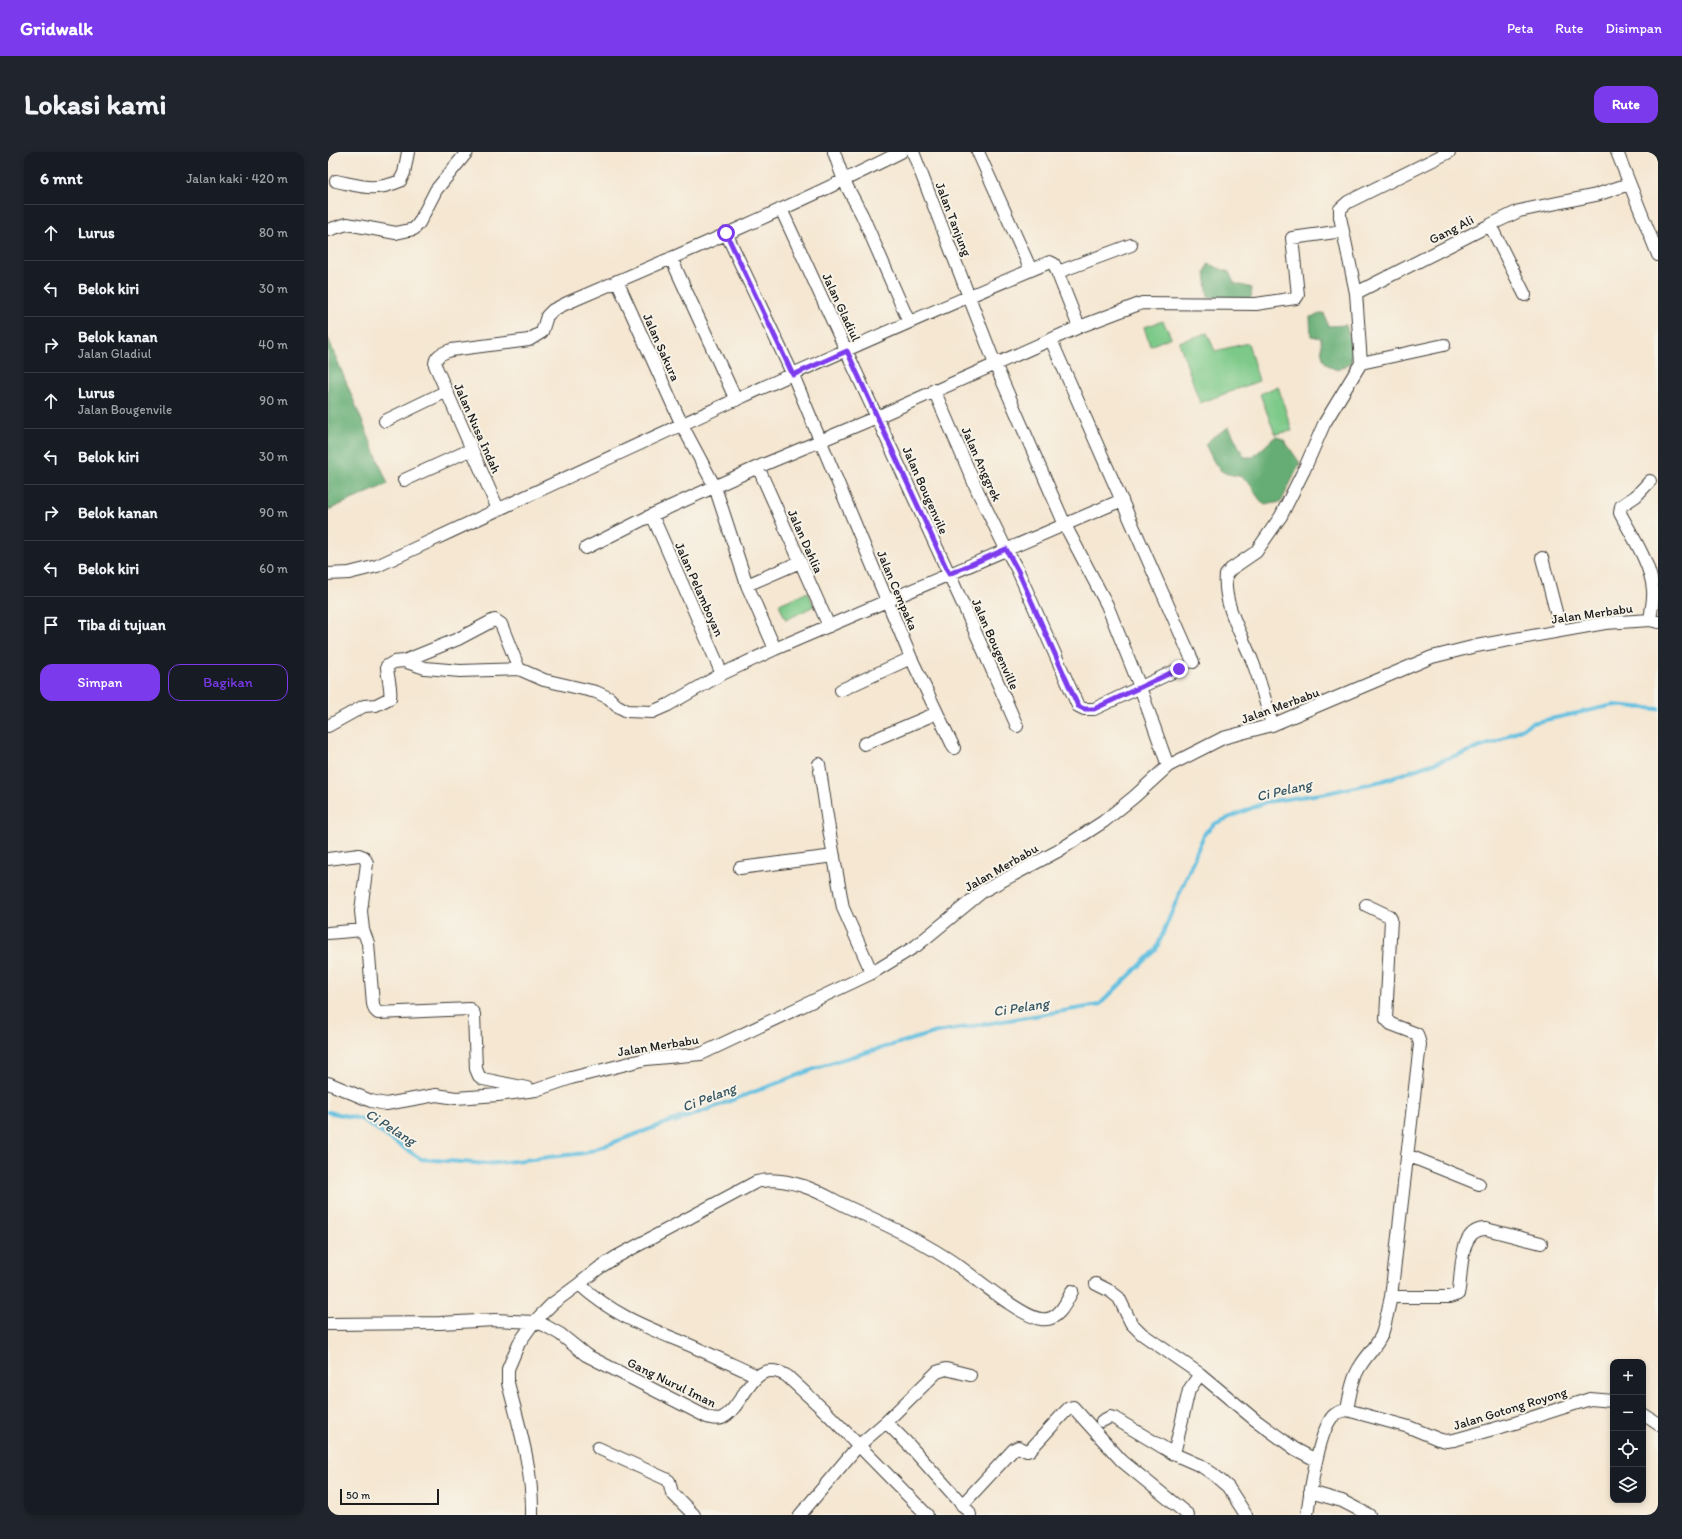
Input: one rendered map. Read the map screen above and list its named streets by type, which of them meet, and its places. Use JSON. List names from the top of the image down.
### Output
{
  "streets": {
    "street": [
      "Jalan Tanjung",
      "Gang Ali",
      "Jalan Gladiul",
      "Jalan Sakura",
      "Jalan Nusa Indah",
      "Jalan Anggrek",
      "Jalan Bougenvile",
      "Jalan Dahlia",
      "Jalan Pelamboyan",
      "Jalan Cempaka",
      "Jalan Merbabu",
      "Jalan Bougenville",
      "Gang Nurul Iman",
      "Jalan Gotong Royong"
    ]
  },
  "crossings": [
    ["Jalan Tanjung", "Jalan Anggrek"],
    ["Jalan Tanjung", "Jalan Merbabu"],
    ["Jalan Gladiul", "Jalan Bougenvile"],
    ["Jalan Sakura", "Jalan Nusa Indah"],
    ["Jalan Bougenvile", "Jalan Bougenville"]
  ],
  "water": ["Ci Pelang"],
  "scale_bar": "50 m",
  "page": {
    "header": "Gridwalk",
    "nav": ["Peta", "Rute", "Disimpan"],
    "buttons": [
      "Rute",
      ["Simpan", "Bagikan"]
    ],
    "title": "Lokasi kami",
    "heading": ["6 mnt", "Jalan kaki · 420 m"],
    "list": [
      ["Lurus", "80 m"],
      ["Belok kiri", "30 m"],
      ["Belok kanan", "Jalan Gladiul", "40 m"],
      ["Lurus", "Jalan Bougenvile", "90 m"],
      ["Belok kiri", "30 m"],
      ["Belok kanan", "90 m"],
      ["Belok kiri", "60 m"],
      "Tiba di tujuan"
    ],
    "map_buttons": ["+", "−"],
    "scale": "50 m"
  }
}
